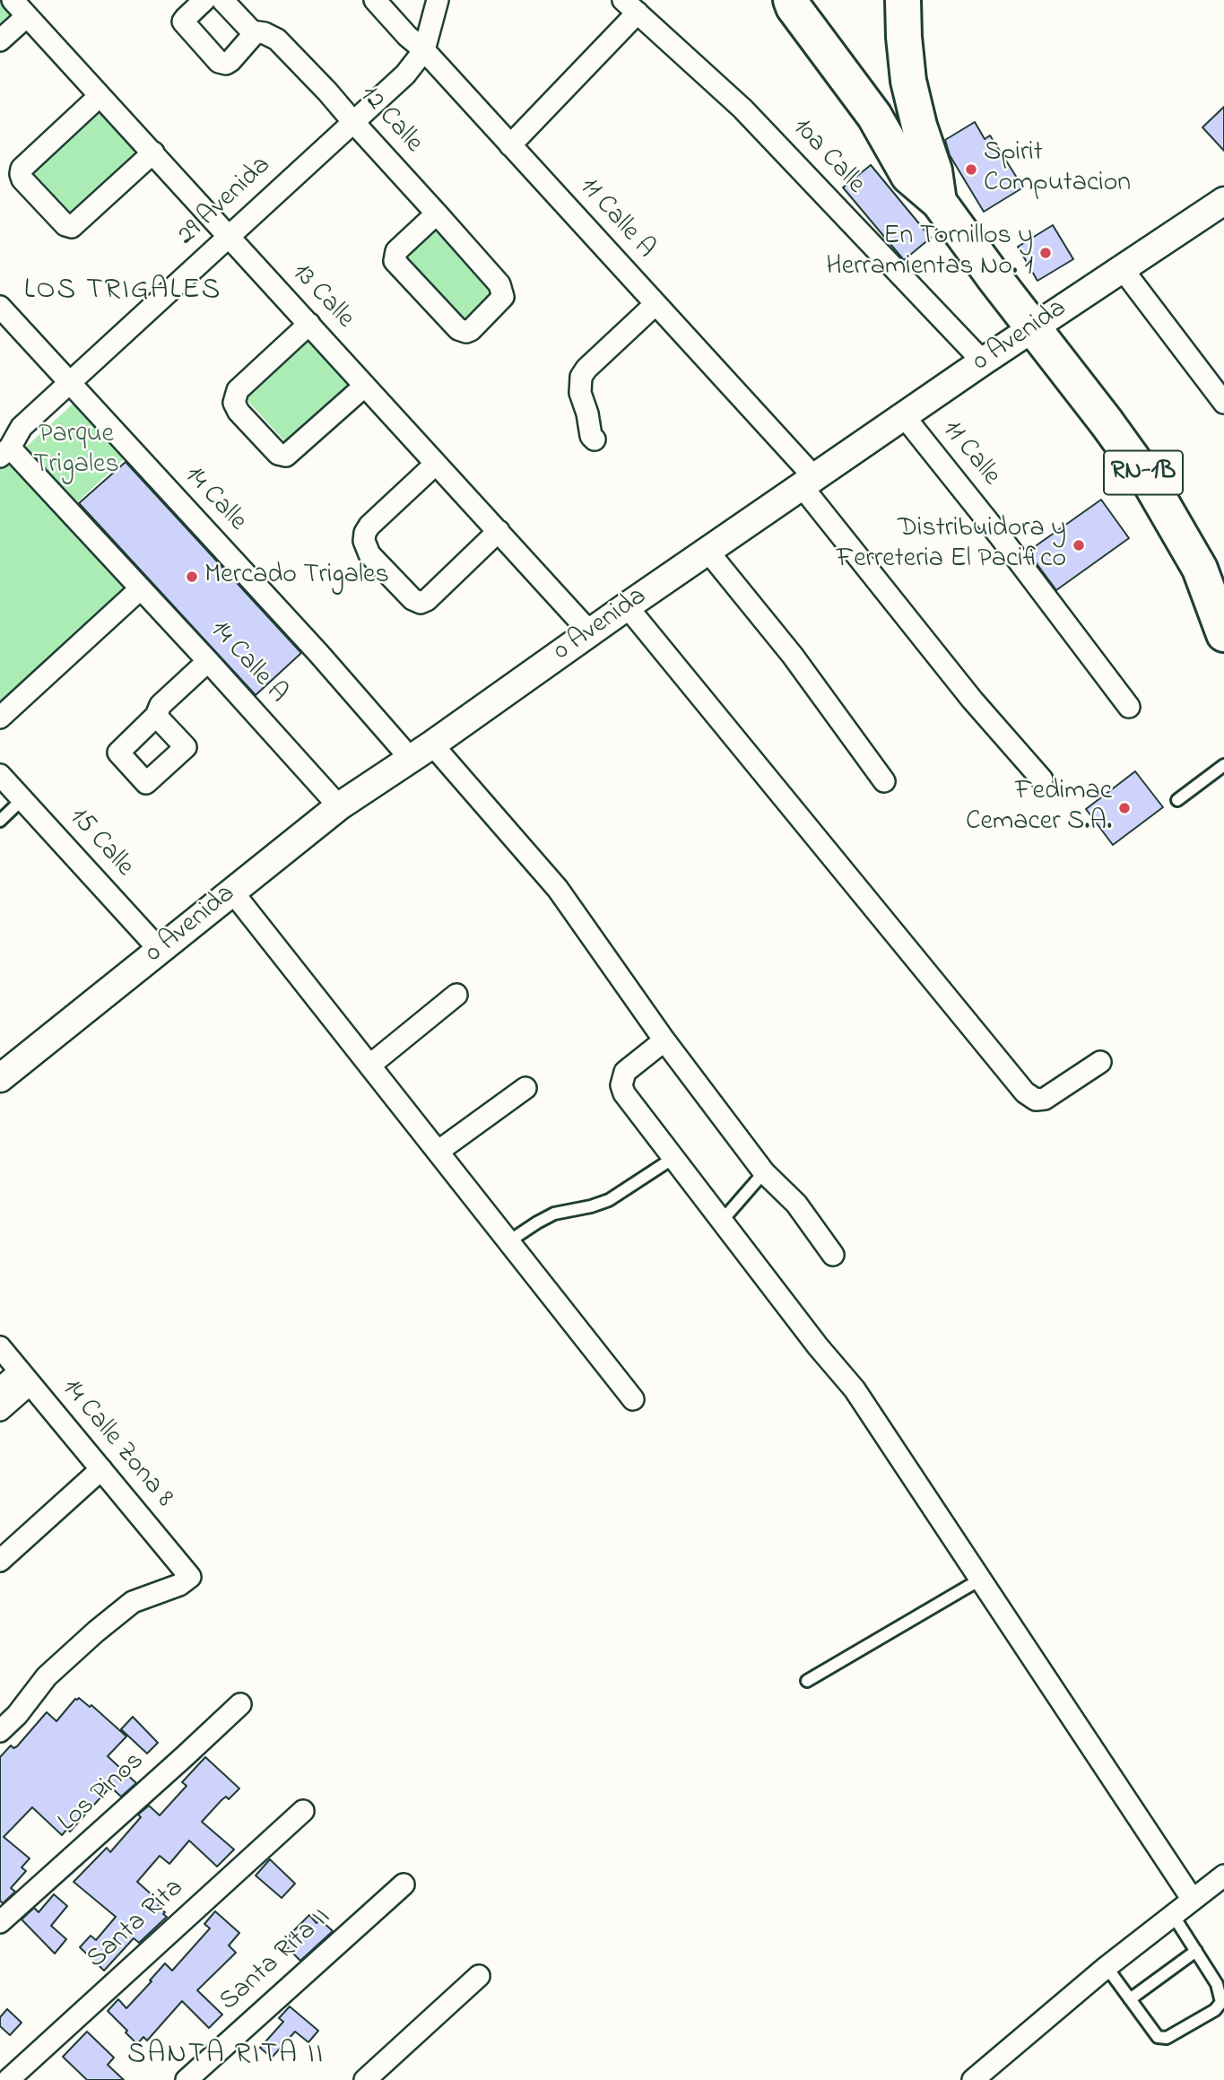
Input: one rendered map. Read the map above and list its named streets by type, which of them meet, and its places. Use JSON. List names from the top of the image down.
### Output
{
  "streets": {
    "highway": ["RN-1B"],
    "street": [
      "12 Calle",
      "10a Calle",
      "29 Avenida",
      "11 Calle A",
      "13 Calle",
      "0 Avenida",
      "11 Calle",
      "14 Calle",
      "14 Calle A",
      "15 Calle",
      "14 Calle Zona 8",
      "Los Pinos",
      "Santa Rita",
      "Santa Rita II"
    ]
  },
  "crossings": [
    ["12 Calle", "29 Avenida"],
    ["10a Calle", "0 Avenida"],
    ["29 Avenida", "11 Calle A"],
    ["29 Avenida", "13 Calle"],
    ["29 Avenida", "14 Calle"],
    ["29 Avenida", "14 Calle A"],
    ["11 Calle A", "0 Avenida"],
    ["13 Calle", "0 Avenida"],
    ["0 Avenida", "11 Calle"],
    ["0 Avenida", "RN-1B"],
    ["0 Avenida", "14 Calle"],
    ["0 Avenida", "14 Calle A"],
    ["0 Avenida", "15 Calle"]
  ],
  "districts": ["LOS TRIGALES", "SANTA RITA II"],
  "parks": ["Parque Trigales"],
  "places": [
    "Spirit Computacion",
    "En Tornillos y Herramientas No. 1",
    "Distribuidora y Ferreteria El Pacifico",
    "Mercado Trigales",
    "Fedimac Cemacer S.A."
  ]
}
